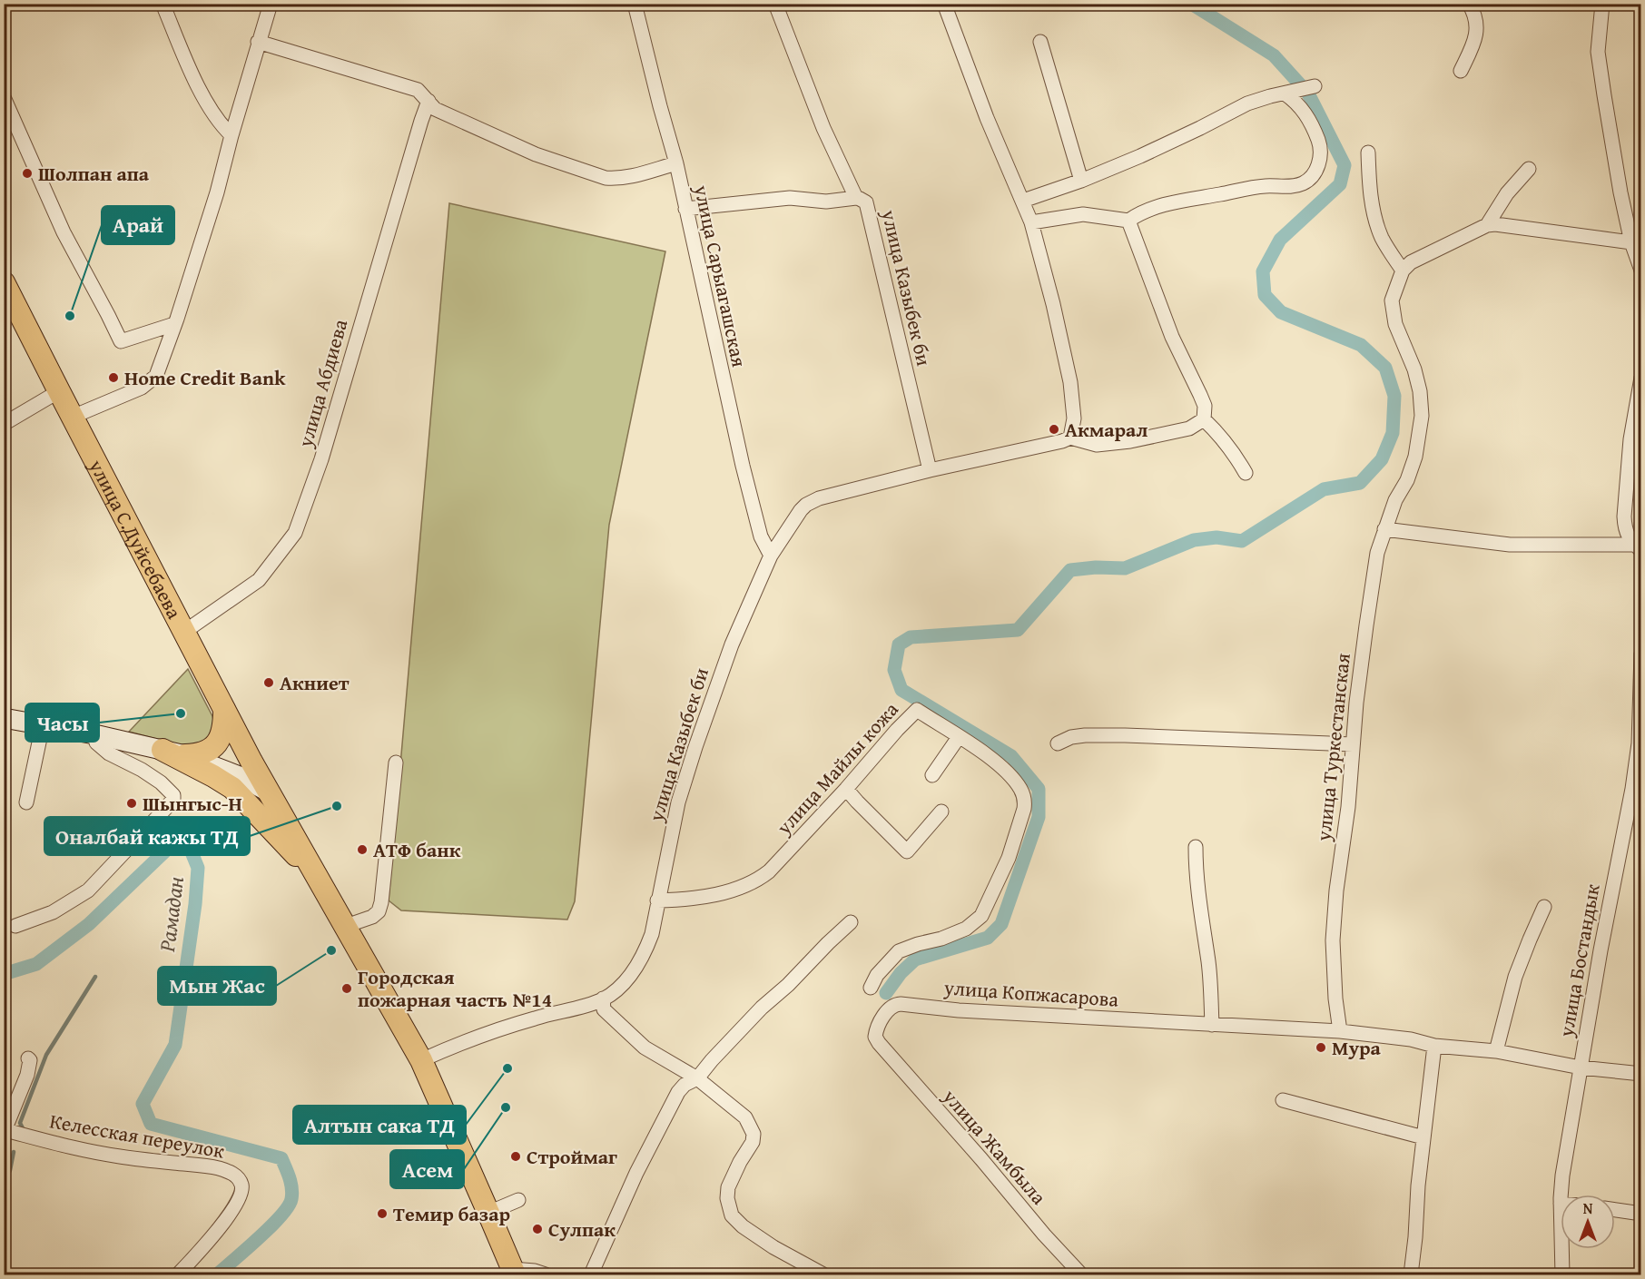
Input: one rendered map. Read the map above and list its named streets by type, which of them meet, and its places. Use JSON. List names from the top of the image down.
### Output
{
  "streets": {
    "main road": ["улица С.Дуйсебаева"],
    "street": [
      "улица Сарыагашская",
      "улица Казыбек би",
      "улица Абдиева",
      "улица Туркестанская",
      "улица Майлы кожа",
      "улица Бостандык",
      "улица Копжасарова",
      "Келесская переулок",
      "улица Жамбыла"
    ]
  },
  "crossings": [
    ["улица Сарыагашская", "улица Казыбек би"],
    ["улица Казыбек би", "улица Майлы кожа"],
    ["улица Абдиева", "улица С.Дуйсебаева"],
    ["улица Туркестанская", "улица Копжасарова"],
    ["улица Копжасарова", "улица Жамбыла"]
  ],
  "water": ["Рамадан"],
  "places": [
    "Шолпан апа",
    "Арай",
    "Home Credit Bank",
    "Акмарал",
    "Акниет",
    "Часы",
    "Шынгыс-Н",
    "Оналбай кажы ТД",
    "АТФ банк",
    "Мын Жас",
    "Городская пожарная часть №14",
    "Мура",
    "Алтын сака ТД",
    "Асем",
    "Строймаг",
    "Темир базар",
    "Сулпак"
  ],
  "north": "top"
}
